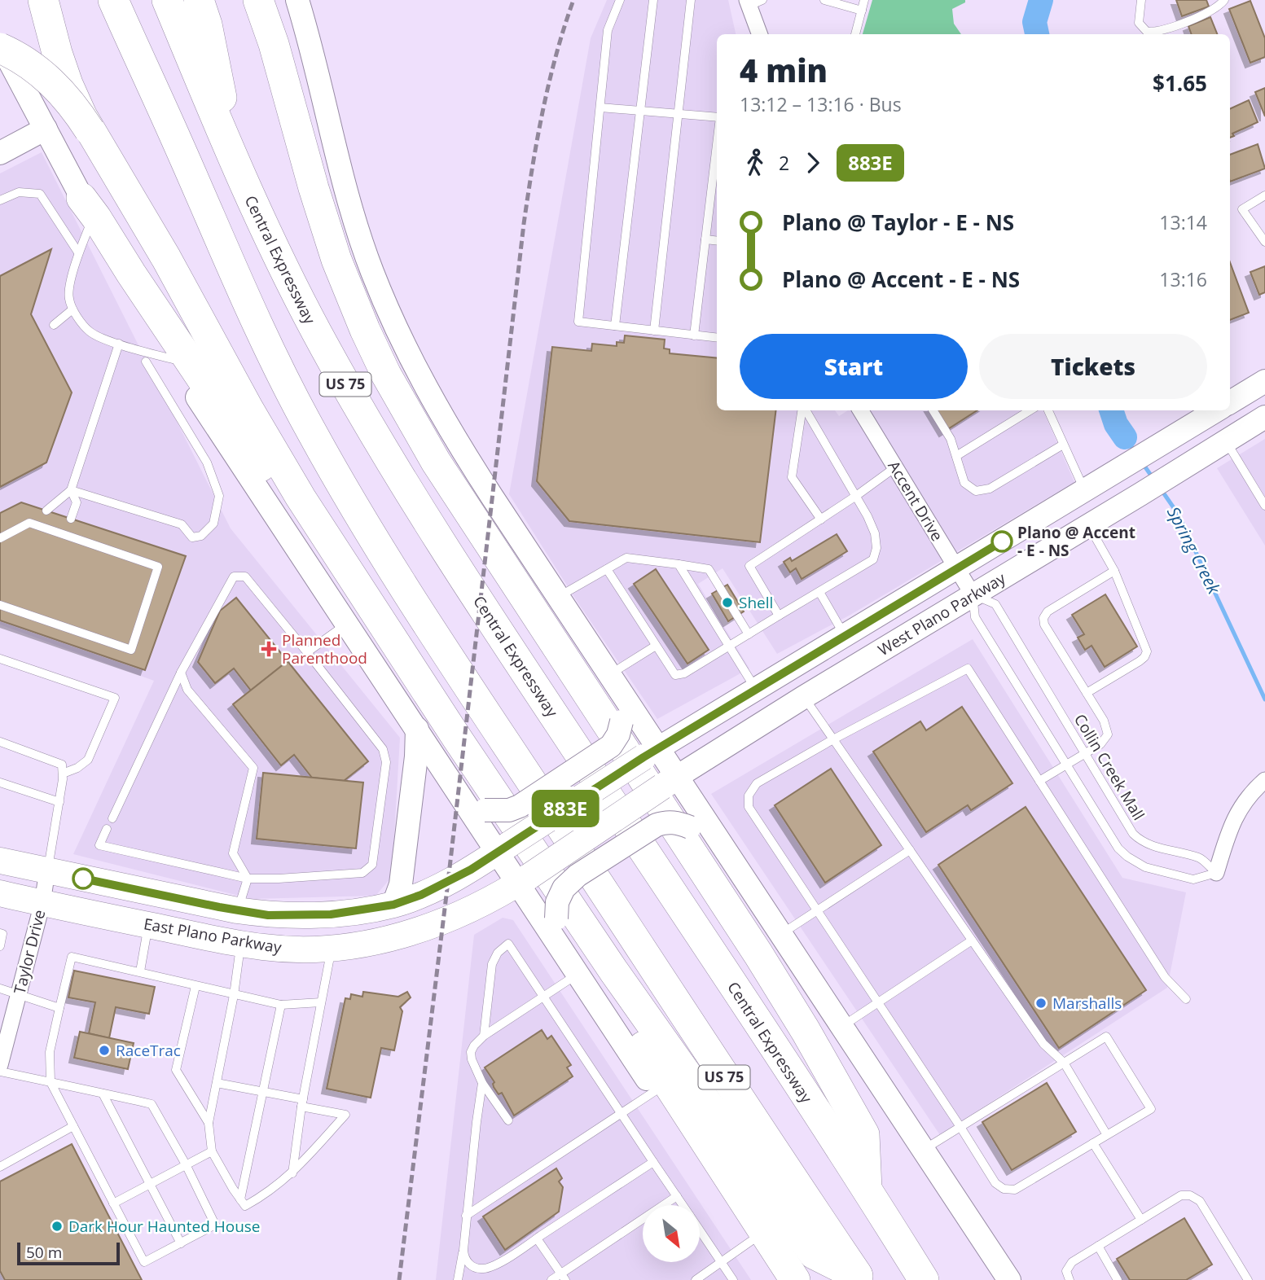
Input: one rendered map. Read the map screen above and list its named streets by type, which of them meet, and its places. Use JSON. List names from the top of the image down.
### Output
{
  "streets": {
    "highway": ["Central Expressway", "US 75"],
    "main road": ["West Plano Parkway", "East Plano Parkway"],
    "street": ["Accent Drive", "Taylor Drive"],
    "lane": ["Collin Creek Mall"]
  },
  "crossings": [
    ["Accent Drive", "West Plano Parkway"],
    ["Accent Drive", "Collin Creek Mall"],
    ["West Plano Parkway", "Collin Creek Mall"],
    ["West Plano Parkway", "East Plano Parkway"],
    ["East Plano Parkway", "Taylor Drive"]
  ],
  "water": ["Spring Creek"],
  "places": {
    "other": [
      "Plano @ Accent - E - NS",
      "Shell",
      "Marshalls",
      "RaceTrac",
      "Dark Hour Haunted House"
    ],
    "health": ["Planned Parenthood"]
  },
  "lines": ["bus line 883E"],
  "scale_bar": "50 m",
  "north": "bottom right",
  "page": {
    "on_map": "883E",
    "heading": ["4 min", "13:12 – 13:16 · Bus", "$1.65"],
    "legs": ["2", "883E"],
    "list": [
      {
        "name": "Plano @ Taylor - E - NS",
        "value": "13:14"
      },
      {
        "name": "Plano @ Accent - E - NS",
        "value": "13:16"
      }
    ],
    "buttons": ["Start", "Tickets"],
    "scale": "50 m"
  }
}
